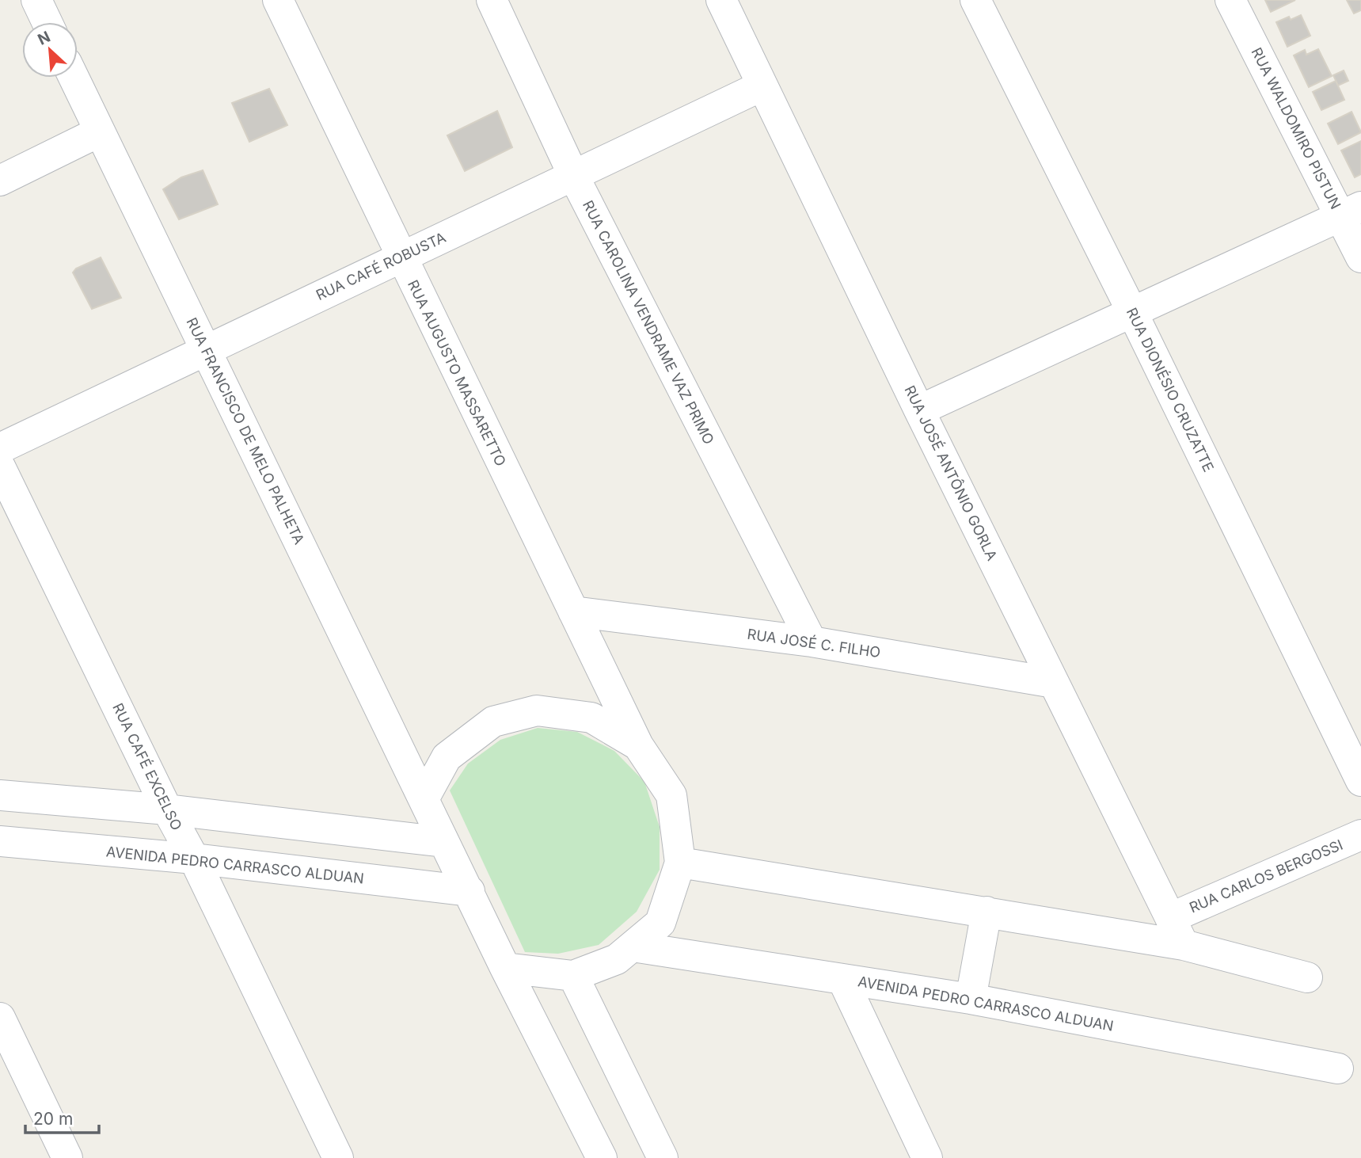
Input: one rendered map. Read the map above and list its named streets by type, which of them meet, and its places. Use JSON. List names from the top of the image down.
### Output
{
  "streets": {
    "street": [
      "RUA WALDOMIRO PISTUN",
      "RUA CAFÉ ROBUSTA",
      "RUA CAROLINA VENDRAME VAZ PRIMO",
      "RUA AUGUSTO MASSARETTO",
      "RUA DIONÉSIO CRUZATTE",
      "RUA FRANCISCO DE MELO PALHETA",
      "RUA JOSÉ ANTÔNIO GORLA",
      "RUA JOSÉ C. FILHO",
      "RUA CAFÉ EXCELSO",
      "AVENIDA PEDRO CARRASCO ALDUAN",
      "RUA CARLOS BERGOSSI"
    ]
  },
  "crossings": [
    ["RUA CAFÉ ROBUSTA", "RUA CAROLINA VENDRAME VAZ PRIMO"],
    ["RUA CAFÉ ROBUSTA", "RUA AUGUSTO MASSARETTO"],
    ["RUA CAFÉ ROBUSTA", "RUA FRANCISCO DE MELO PALHETA"],
    ["RUA CAFÉ ROBUSTA", "RUA JOSÉ ANTÔNIO GORLA"],
    ["RUA CAROLINA VENDRAME VAZ PRIMO", "RUA JOSÉ C. FILHO"],
    ["RUA AUGUSTO MASSARETTO", "RUA JOSÉ C. FILHO"],
    ["RUA FRANCISCO DE MELO PALHETA", "AVENIDA PEDRO CARRASCO ALDUAN"],
    ["RUA JOSÉ ANTÔNIO GORLA", "RUA JOSÉ C. FILHO"],
    ["RUA JOSÉ ANTÔNIO GORLA", "RUA CARLOS BERGOSSI"],
    ["RUA CAFÉ EXCELSO", "AVENIDA PEDRO CARRASCO ALDUAN"]
  ],
  "scale_bar": "20 m",
  "north": "top left"
}
